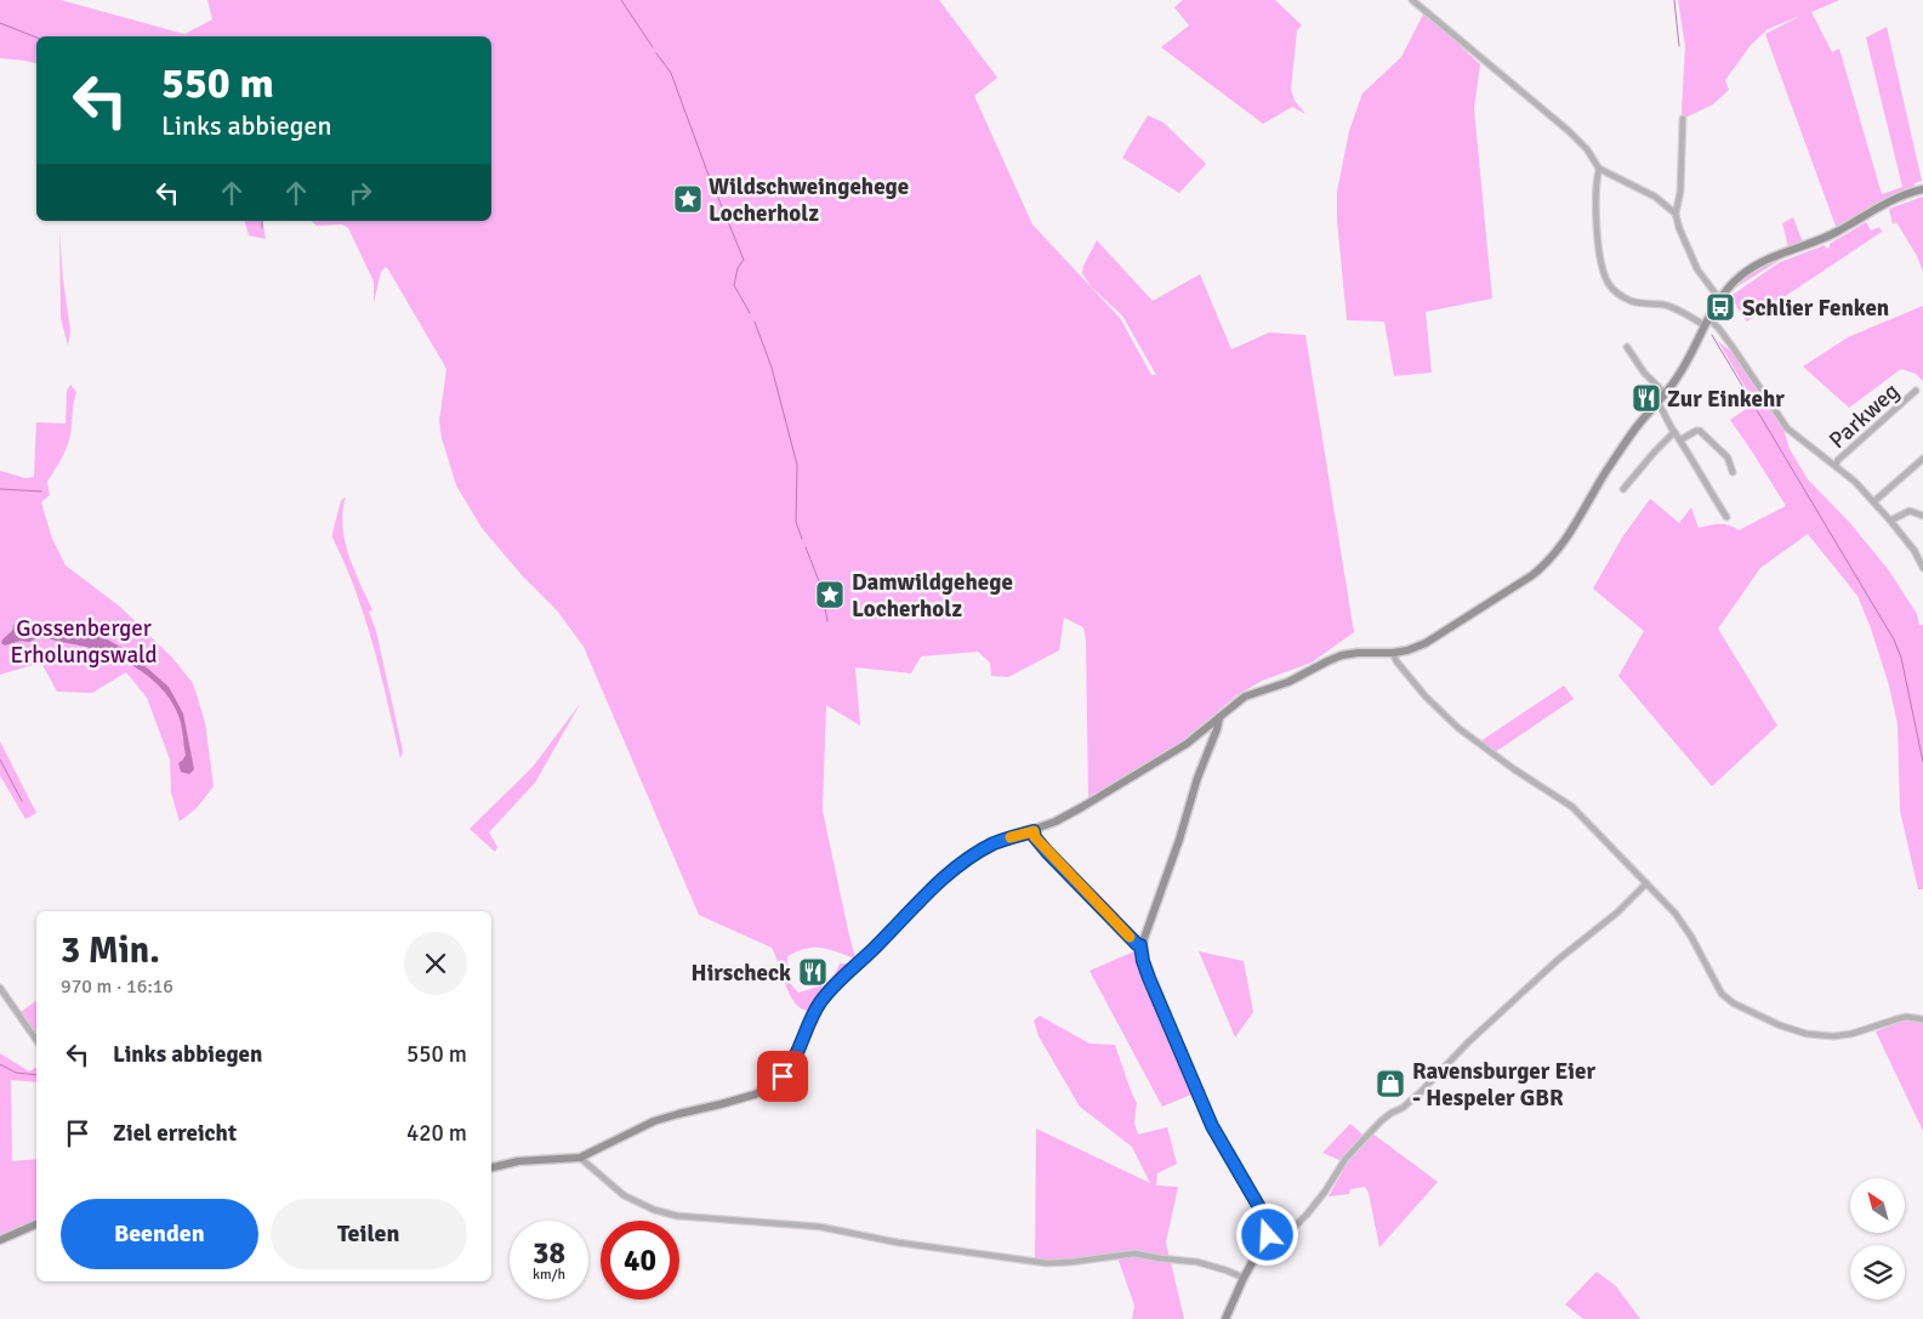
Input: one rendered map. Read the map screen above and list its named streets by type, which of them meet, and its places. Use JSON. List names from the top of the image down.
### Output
{
  "streets": {
    "street": ["Parkweg"]
  },
  "parks": ["Gossenberger Erholungswald"],
  "places": {
    "place": ["Wildschweingehege Locherholz", "Damwildgehege Locherholz"],
    "bus stop": ["Schlier Fenken"],
    "restaurant": ["Zur Einkehr", "Hirscheck"],
    "shop": ["Ravensburger Eier - Hespeler GBR"]
  },
  "north": "top left",
  "page": {
    "turn": ["550 m", "Links abbiegen"],
    "heading": ["3 Min.", "970 m · 16:16"],
    "list": [
      {
        "name": "Links abbiegen",
        "value": "550 m"
      },
      {
        "name": "Ziel erreicht",
        "value": "420 m"
      }
    ],
    "buttons": ["Beenden", "Teilen"],
    "speed": "38 km/h",
    "limit": "40"
  }
}
